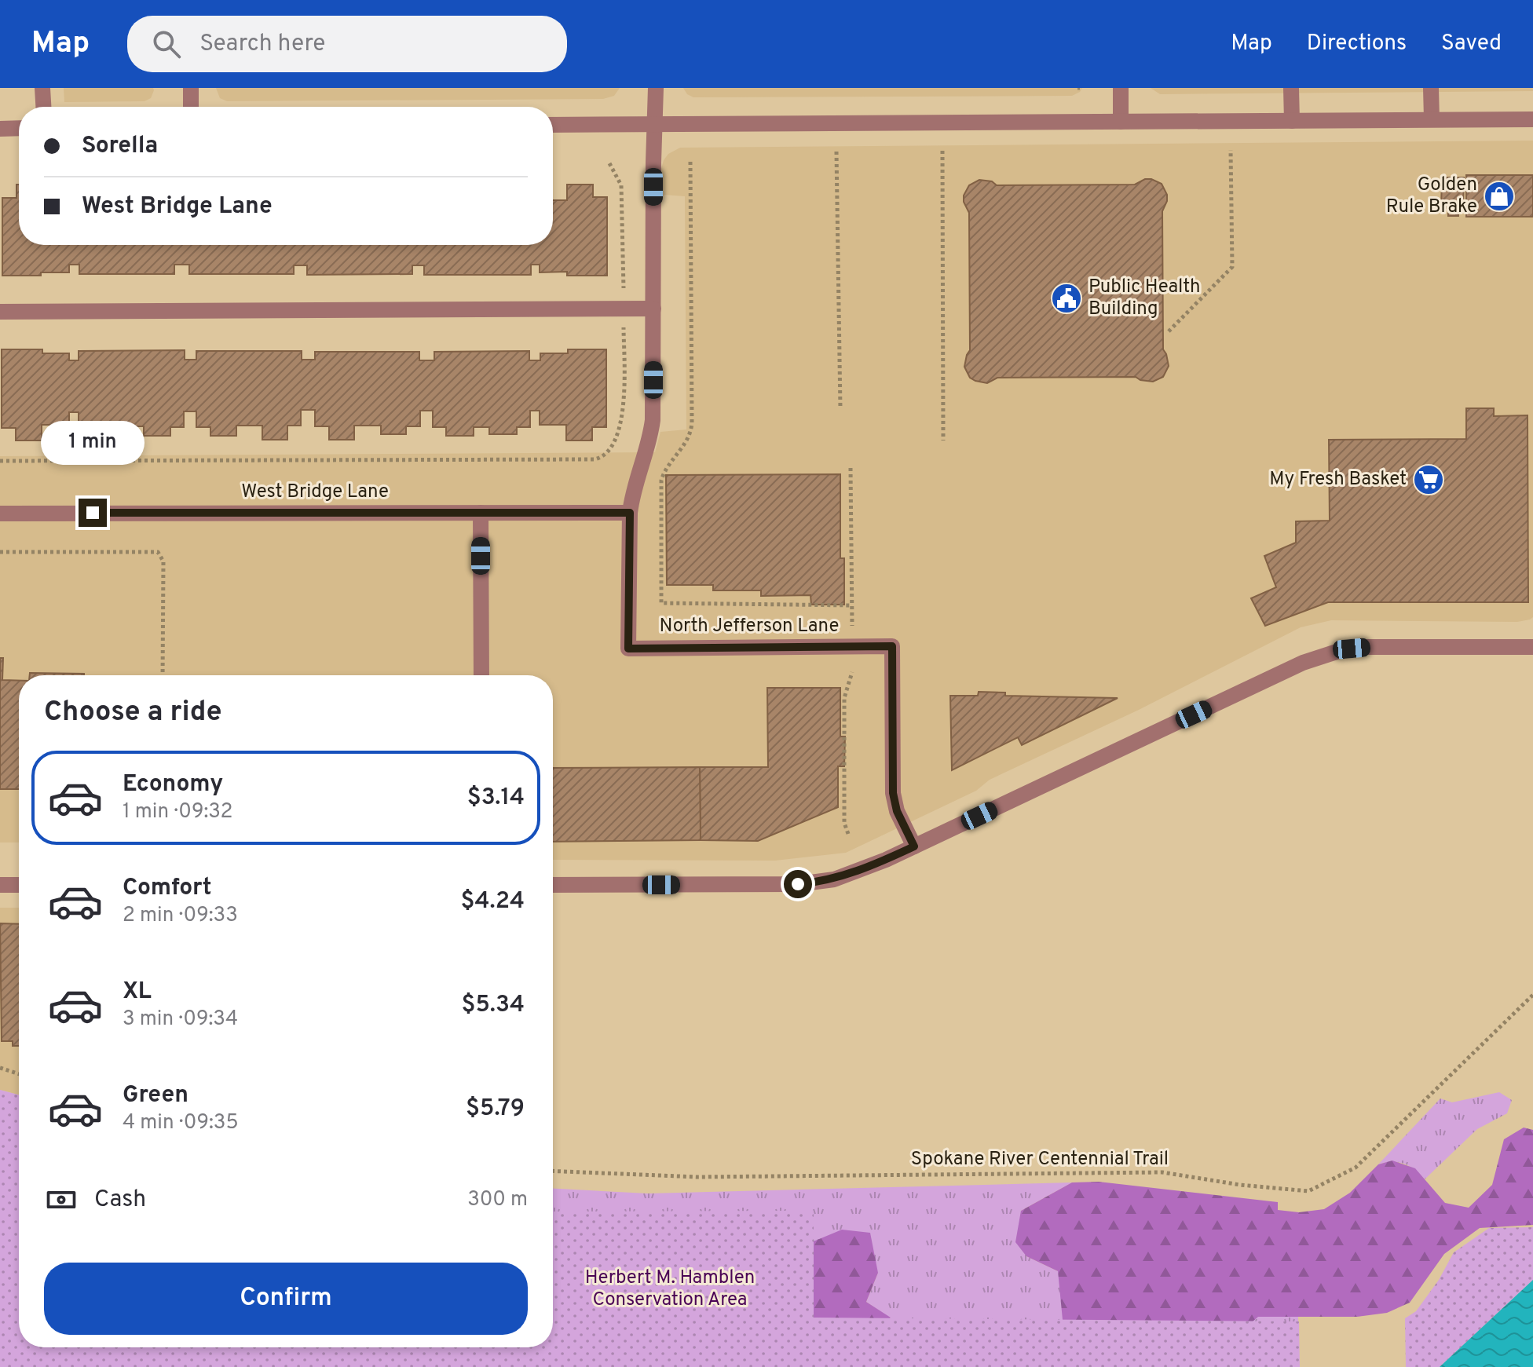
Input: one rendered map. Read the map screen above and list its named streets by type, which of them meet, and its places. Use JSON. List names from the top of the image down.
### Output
{
  "streets": {
    "street": ["West Bridge Lane", "North Jefferson Lane"],
    "path": ["Spokane River Centennial Trail"]
  },
  "crossings": [
    ["West Bridge Lane", "North Jefferson Lane"]
  ],
  "parks": ["Herbert M. Hamblen Conservation Area"],
  "places": {
    "shop": ["Golden Rule Brake"],
    "public building": ["Public Health Building"],
    "supermarket": ["My Fresh Basket"]
  },
  "page": {
    "header": "Map",
    "search": "Search here",
    "nav": ["Map", "Directions", "Saved"],
    "banner": ["Sorella", "West Bridge Lane"],
    "bubble": "1 min",
    "heading": "Choose a ride",
    "list": [
      {
        "name": "Economy",
        "note": "1 min · 09:32",
        "value": "$3.14"
      },
      {
        "name": "Comfort",
        "note": "2 min · 09:33",
        "value": "$4.24"
      },
      {
        "name": "XL",
        "note": "3 min · 09:34",
        "value": "$5.34"
      },
      {
        "name": "Green",
        "note": "4 min · 09:35",
        "value": "$5.79"
      }
    ],
    "pay": ["Cash", "300 m"],
    "buttons": "Confirm"
  }
}
